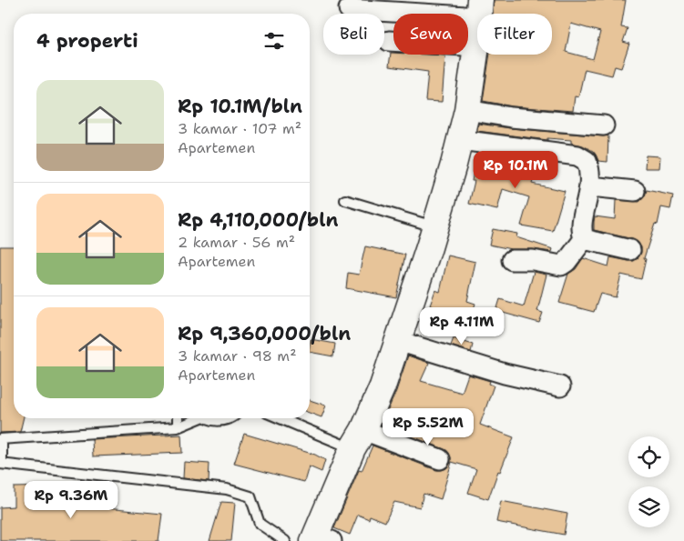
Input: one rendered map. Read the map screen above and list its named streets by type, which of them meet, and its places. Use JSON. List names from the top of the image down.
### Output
{
  "page": {
    "chip": ["Beli", "Sewa", "Filter"],
    "heading": "4 properti",
    "list": [
      {
        "name": "Rp 10.1M/bln",
        "note": "3 kamar · 107 m² · Apartemen"
      },
      {
        "name": "Rp 4,110,000/bln",
        "note": "2 kamar · 56 m² · Apartemen"
      },
      {
        "name": "Rp 9,360,000/bln",
        "note": "3 kamar · 98 m² · Apartemen"
      }
    ],
    "price": [
      "Rp 10.1M",
      "Rp 4.11M",
      "Rp 5.52M",
      "Rp 9.36M"
    ]
  }
}
